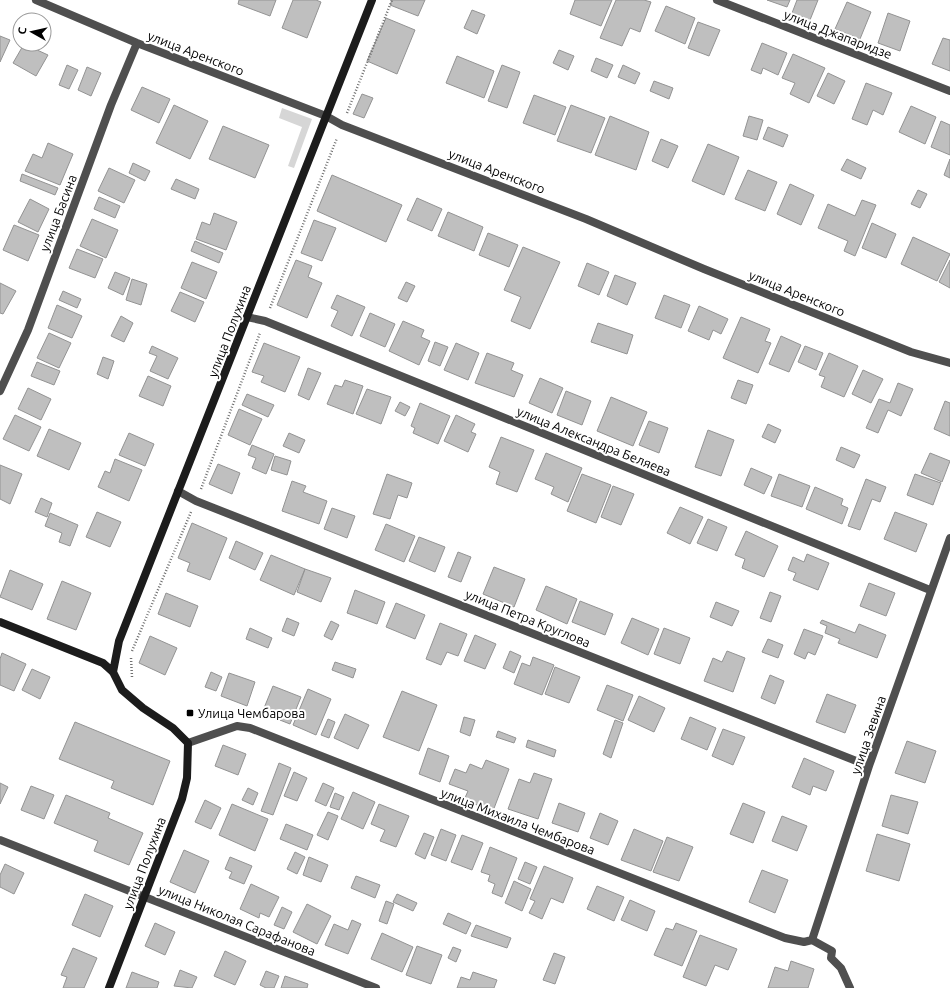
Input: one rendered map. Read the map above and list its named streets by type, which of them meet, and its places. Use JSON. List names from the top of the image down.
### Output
{
  "streets": {
    "main road": ["улица Полухина"],
    "street": [
      "улица Джапаридзе",
      "улица Аренского",
      "улица Басина",
      "улица Александра Беляева",
      "улица Петра Круглова",
      "улица Зевина",
      "улица Михаила Чембарова",
      "улица Николая Сарафанова"
    ]
  },
  "crossings": [
    ["улица Аренского", "улица Басина"],
    ["улица Аренского", "улица Полухина"],
    ["улица Полухина", "улица Александра Беляева"],
    ["улица Полухина", "улица Петра Круглова"],
    ["улица Полухина", "улица Михаила Чембарова"],
    ["улица Полухина", "улица Николая Сарафанова"],
    ["улица Александра Беляева", "улица Зевина"],
    ["улица Петра Круглова", "улица Зевина"],
    ["улица Зевина", "улица Михаила Чембарова"]
  ],
  "places": {
    "transit": ["Улица Чембарова"]
  },
  "north": "left"
}
